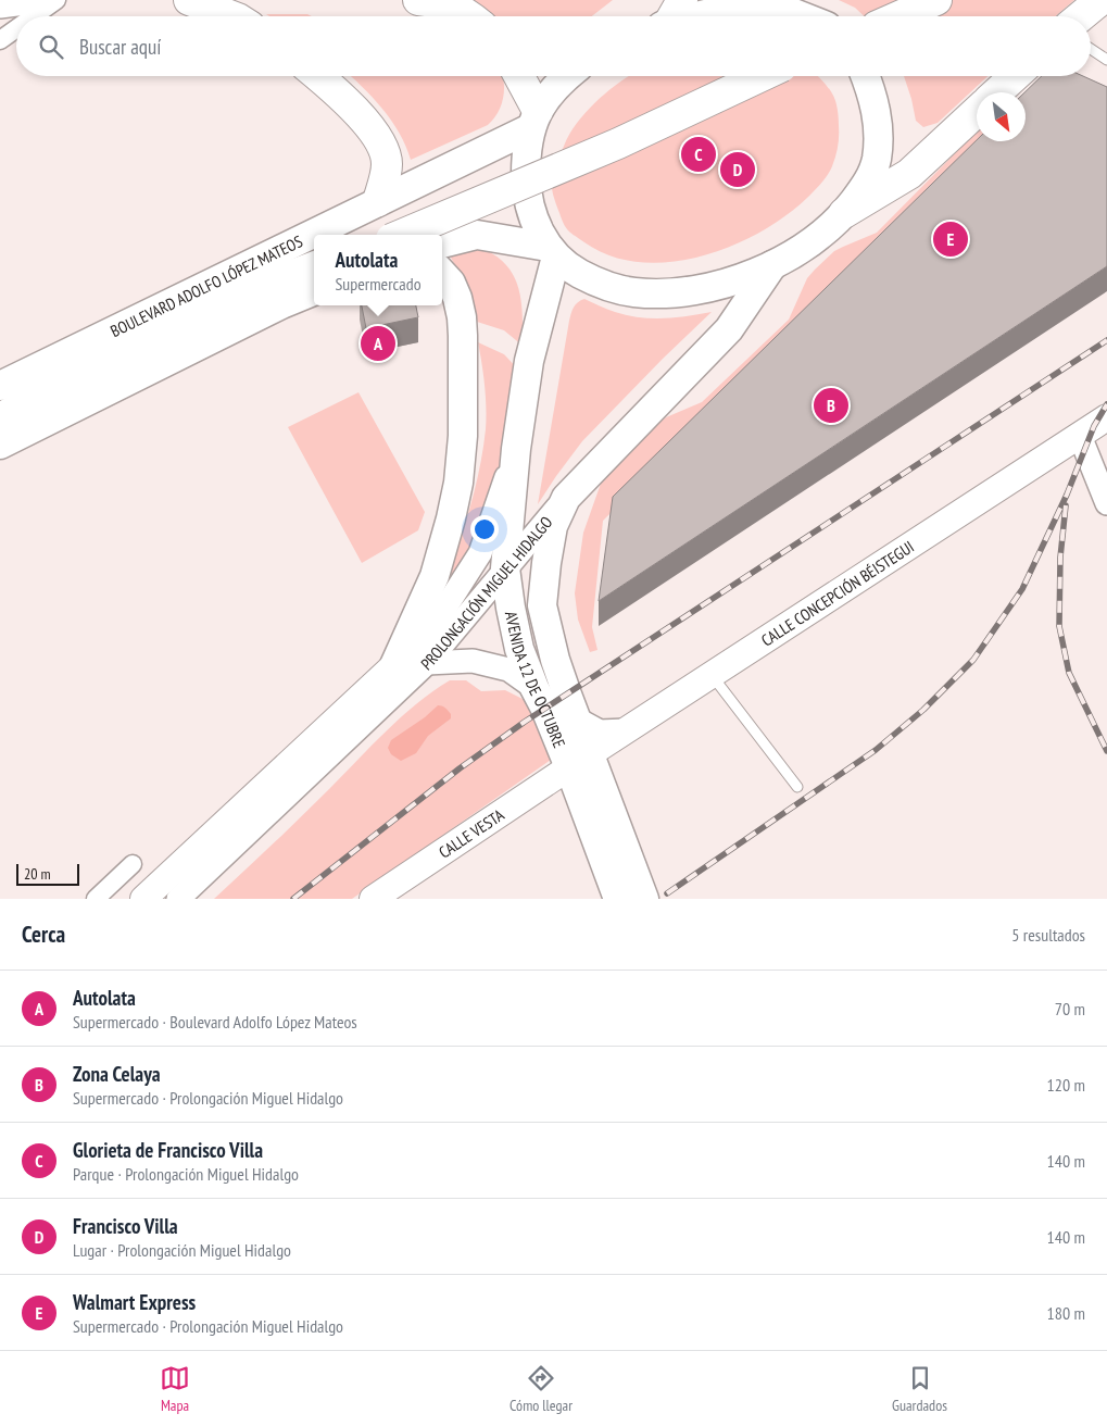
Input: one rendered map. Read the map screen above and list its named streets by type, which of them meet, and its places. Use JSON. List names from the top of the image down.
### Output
{
  "streets": {
    "main road": [
      "BOULEVARD ADOLFO LÓPEZ MATEOS",
      "PROLONGACIÓN MIGUEL HIDALGO",
      "CALLE CONCEPCIÓN BÉISTEGUI",
      "AVENIDA 12 DE OCTUBRE",
      "CALLE VESTA"
    ]
  },
  "crossings": [
    ["PROLONGACIÓN MIGUEL HIDALGO", "AVENIDA 12 DE OCTUBRE"],
    ["CALLE CONCEPCIÓN BÉISTEGUI", "AVENIDA 12 DE OCTUBRE"],
    ["CALLE CONCEPCIÓN BÉISTEGUI", "CALLE VESTA"],
    ["AVENIDA 12 DE OCTUBRE", "CALLE VESTA"]
  ],
  "scale_bar": "20 m",
  "north": "bottom right",
  "page": {
    "search": "Buscar aquí",
    "pins": [
      "C",
      "D",
      "E",
      "A",
      "B"
    ],
    "popup": ["Autolata", "Supermercado"],
    "scale": "20 m",
    "heading": ["Cerca", "5 resultados"],
    "list": [
      {
        "mark": "A",
        "name": "Autolata",
        "note": "Supermercado · Boulevard Adolfo López Mateos",
        "value": "70 m"
      },
      {
        "mark": "B",
        "name": "Zona Celaya",
        "note": "Supermercado · Prolongación Miguel Hidalgo",
        "value": "120 m"
      },
      {
        "mark": "C",
        "name": "Glorieta de Francisco Villa",
        "note": "Parque · Prolongación Miguel Hidalgo",
        "value": "140 m"
      },
      {
        "mark": "D",
        "name": "Francisco Villa",
        "note": "Lugar · Prolongación Miguel Hidalgo",
        "value": "140 m"
      },
      {
        "mark": "E",
        "name": "Walmart Express",
        "note": "Supermercado · Prolongación Miguel Hidalgo",
        "value": "180 m"
      }
    ],
    "nav": ["Mapa", "Cómo llegar", "Guardados"]
  }
}
